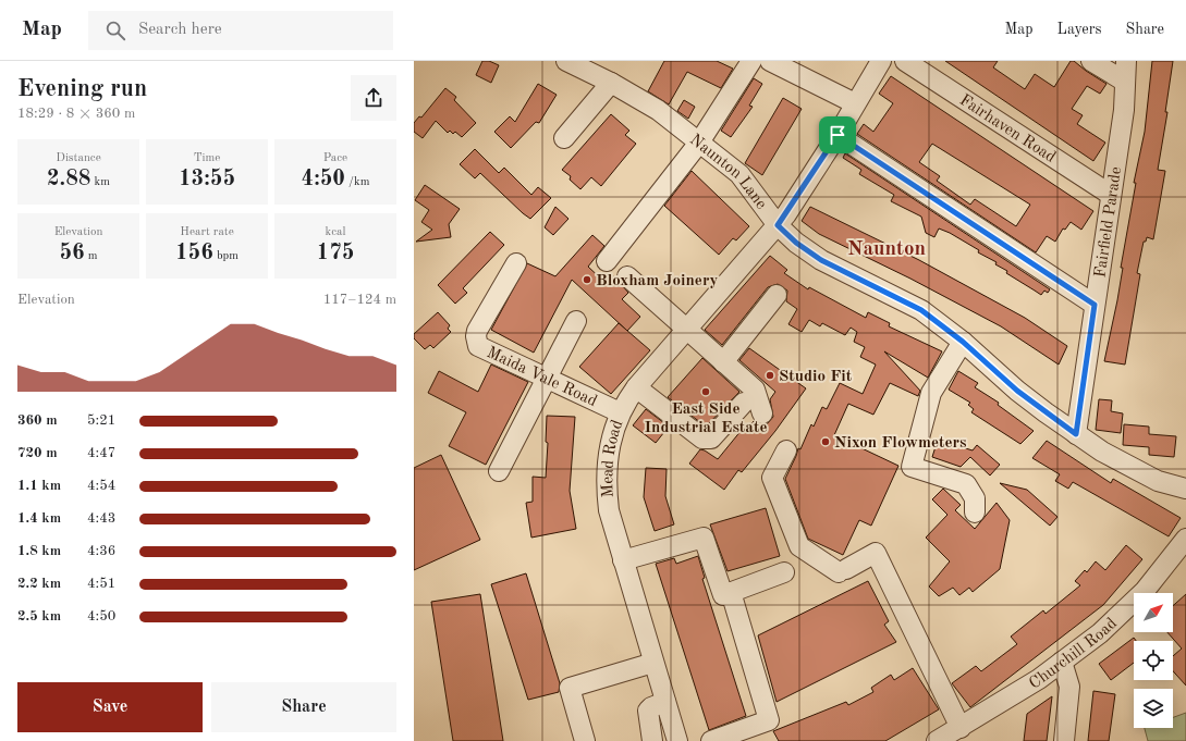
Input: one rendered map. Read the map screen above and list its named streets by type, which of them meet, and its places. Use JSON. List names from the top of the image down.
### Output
{
  "streets": {
    "street": [
      "Fairhaven Road",
      "Naunton Lane",
      "Fairfield Parade",
      "Maida Vale Road",
      "Mead Road",
      "Churchill Road"
    ]
  },
  "crossings": [
    ["Fairhaven Road", "Fairfield Parade"],
    ["Naunton Lane", "Fairfield Parade"],
    ["Naunton Lane", "Mead Road"],
    ["Maida Vale Road", "Mead Road"]
  ],
  "districts": ["Naunton"],
  "places": [
    "Bloxham Joinery",
    "Studio Fit",
    "East Side Industrial Estate",
    "Nixon Flowmeters"
  ],
  "north": "top right",
  "page": {
    "header": "Map",
    "search": "Search here",
    "nav": ["Map", "Layers", "Share"],
    "heading": ["Evening run", "18:29 · 8 × 360 m"],
    "stats": [
      ["Distance", "2.88 km"],
      ["Time", "13:55"],
      ["Pace", "4:50 /km"],
      ["Elevation", "56 m"],
      ["Heart rate", "156 bpm"],
      ["kcal", "175"]
    ],
    "chart": ["Elevation", "117–124 m"],
    "list": [
      {
        "name": "360 m",
        "note": "5:21"
      },
      {
        "name": "720 m",
        "note": "4:47"
      },
      {
        "name": "1.1 km",
        "note": "4:54"
      },
      {
        "name": "1.4 km",
        "note": "4:43"
      },
      {
        "name": "1.8 km",
        "note": "4:36"
      },
      {
        "name": "2.2 km",
        "note": "4:51"
      },
      {
        "name": "2.5 km",
        "note": "4:50"
      }
    ],
    "buttons": ["Save", "Share"]
  }
}
